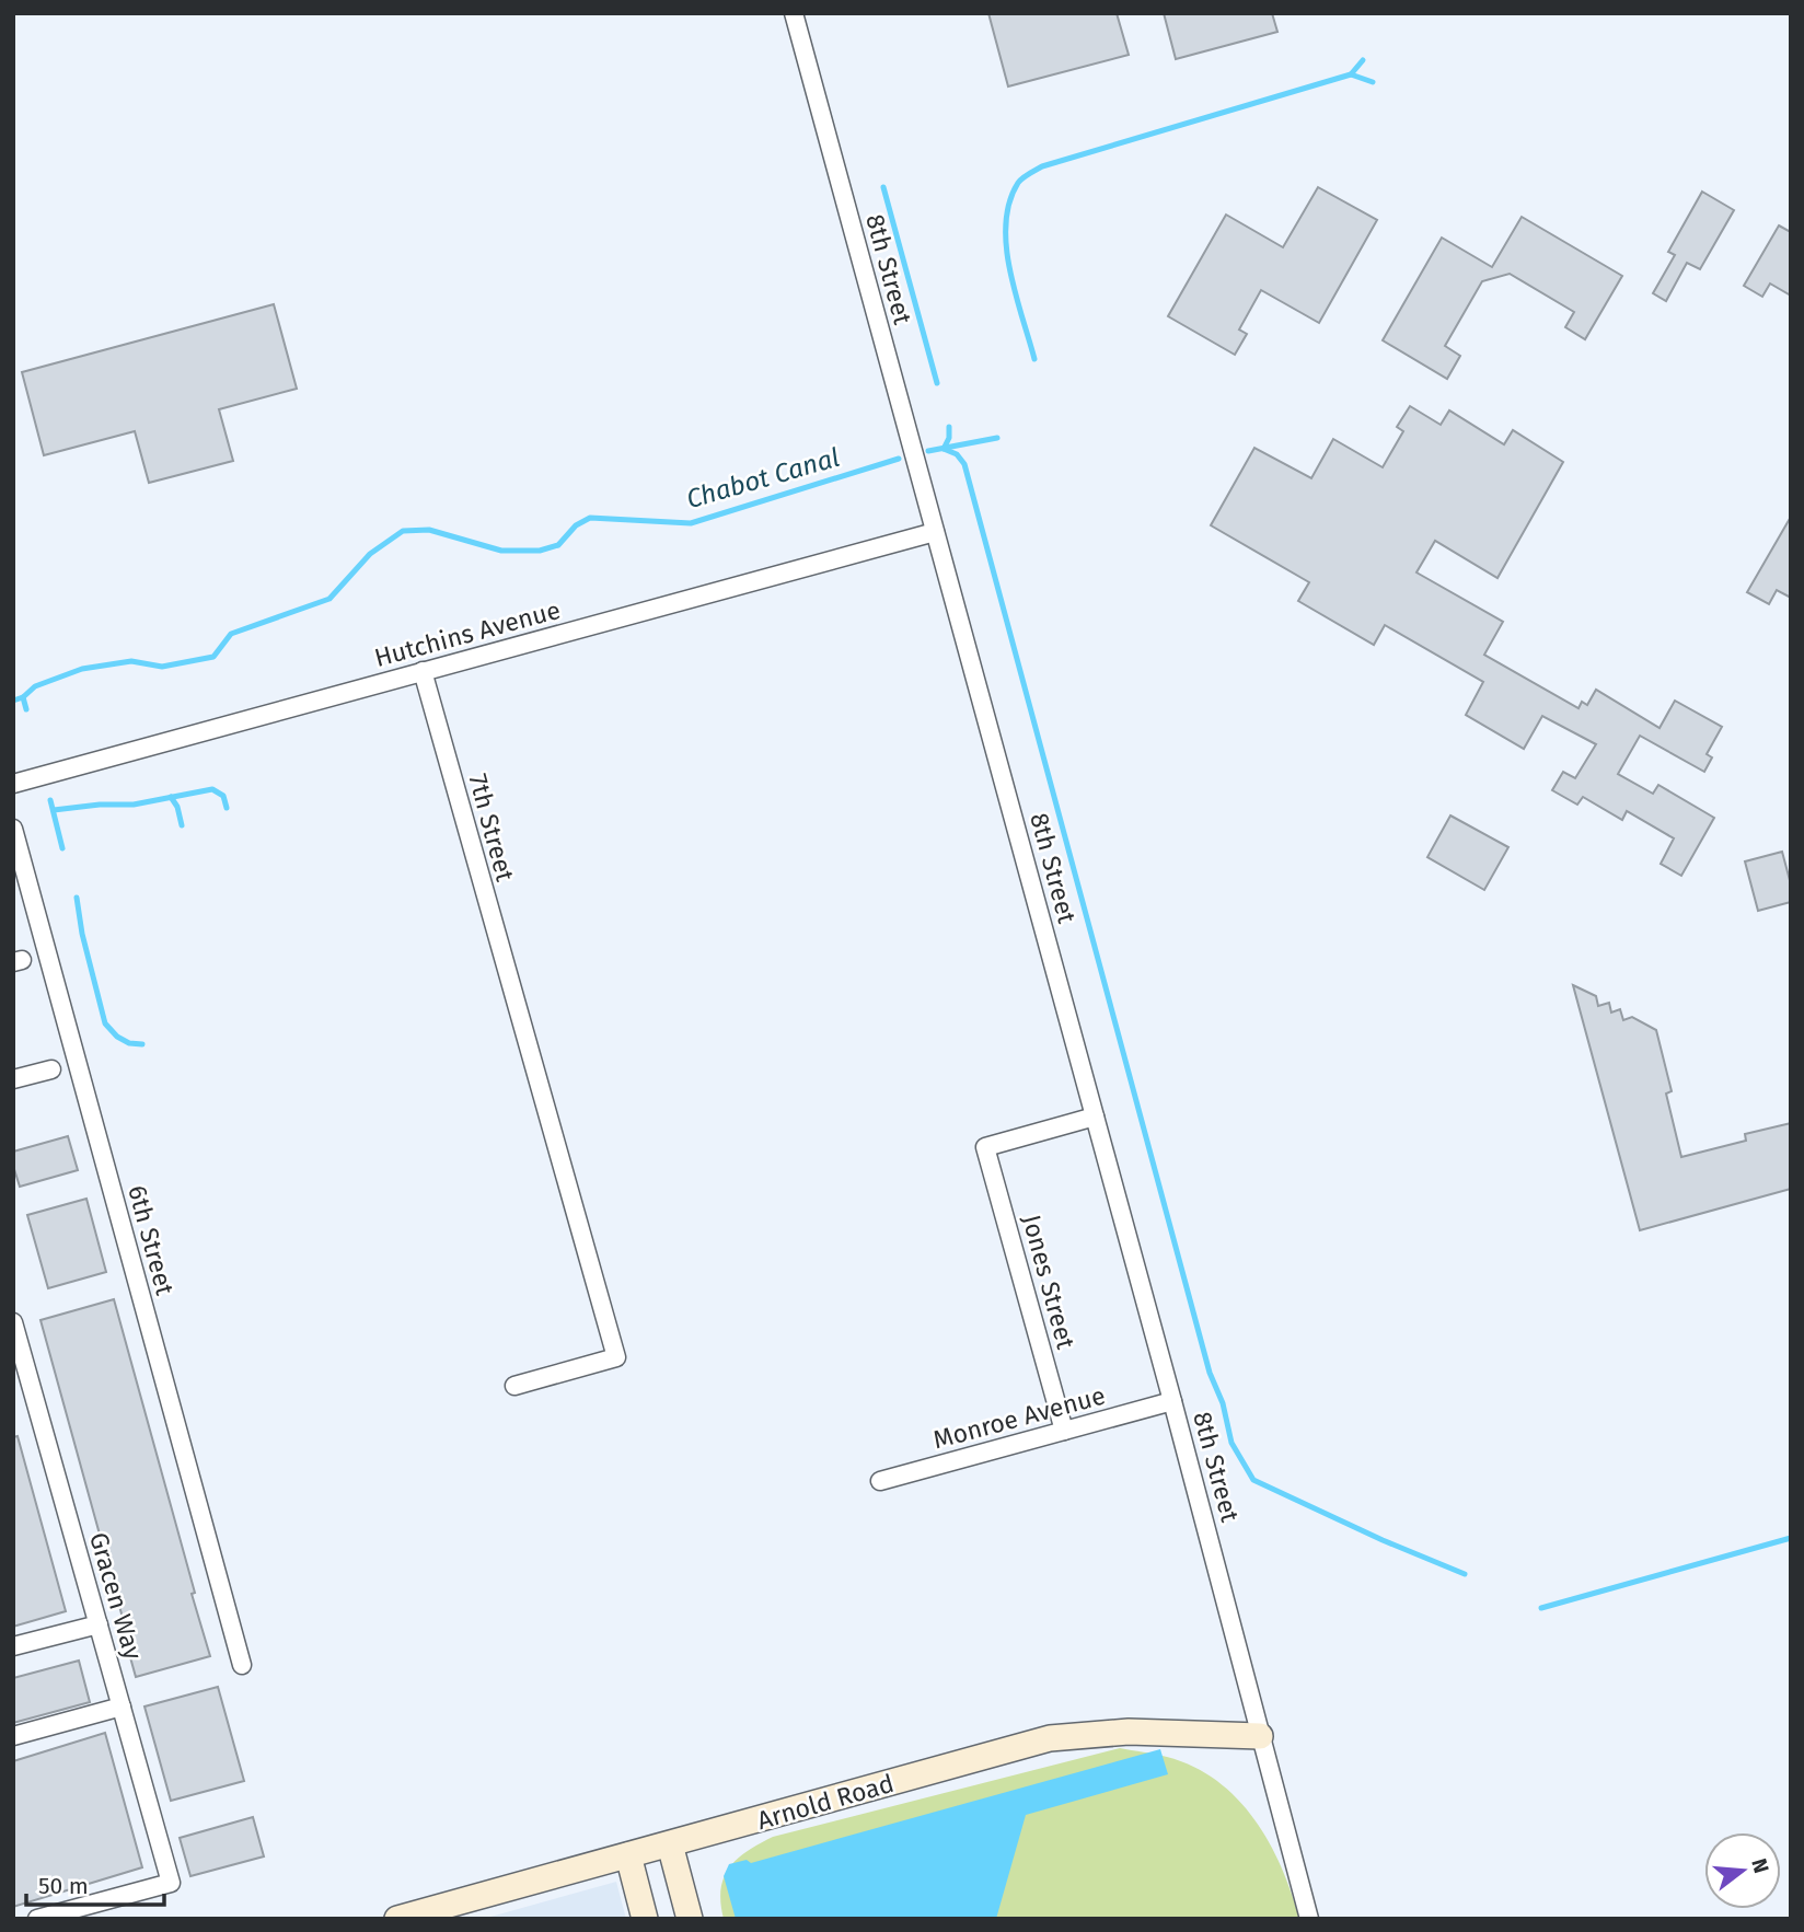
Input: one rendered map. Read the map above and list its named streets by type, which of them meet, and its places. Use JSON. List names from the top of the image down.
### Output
{
  "streets": {
    "street": [
      "8th Street",
      "Hutchins Avenue",
      "7th Street",
      "6th Street",
      "Jones Street",
      "Monroe Avenue",
      "Gracen Way",
      "Arnold Road"
    ]
  },
  "crossings": [
    ["8th Street", "Hutchins Avenue"],
    ["8th Street", "Jones Street"],
    ["8th Street", "Monroe Avenue"],
    ["8th Street", "Arnold Road"],
    ["Hutchins Avenue", "7th Street"],
    ["Jones Street", "Monroe Avenue"]
  ],
  "water": ["Chabot Canal"],
  "scale_bar": "50 m",
  "north": "right"
}
